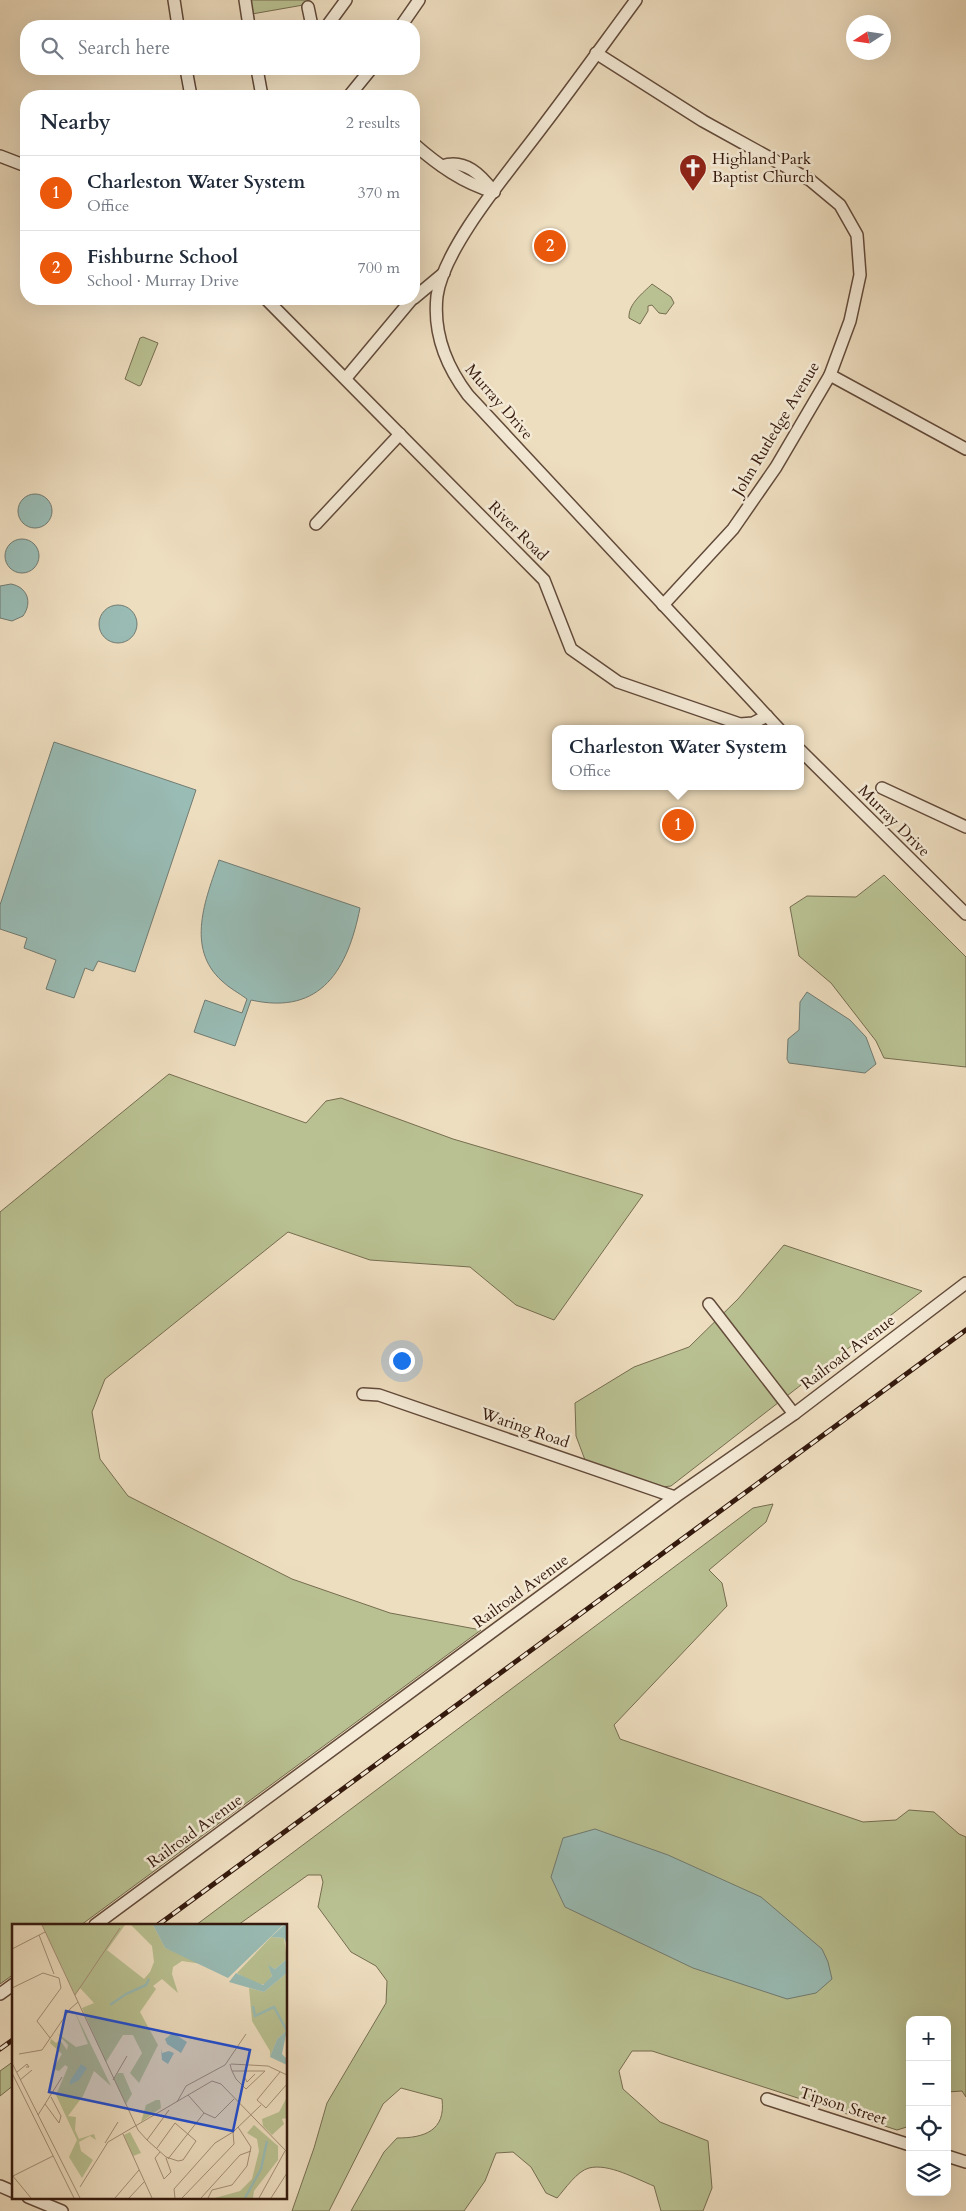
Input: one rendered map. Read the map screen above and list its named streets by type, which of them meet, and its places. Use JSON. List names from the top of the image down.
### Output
{
  "streets": {
    "street": [
      "Murray Drive",
      "John Rutledge Avenue",
      "River Road",
      "Railroad Avenue",
      "Waring Road",
      "Tipson Street"
    ]
  },
  "crossings": [
    ["Murray Drive", "John Rutledge Avenue"],
    ["Murray Drive", "River Road"],
    ["Railroad Avenue", "Waring Road"]
  ],
  "places": {
    "church": ["Highland Park Baptist Church"]
  },
  "north": "left",
  "page": {
    "search": "Search here",
    "heading": ["Nearby", "2 results"],
    "list": [
      {
        "mark": "1",
        "name": "Charleston Water System",
        "note": "Office",
        "value": "370 m"
      },
      {
        "mark": "2",
        "name": "Fishburne School",
        "note": "School · Murray Drive",
        "value": "700 m"
      }
    ],
    "pins": ["2", "1"],
    "popup": ["Charleston Water System", "Office"],
    "map_buttons": ["+", "−"]
  }
}
